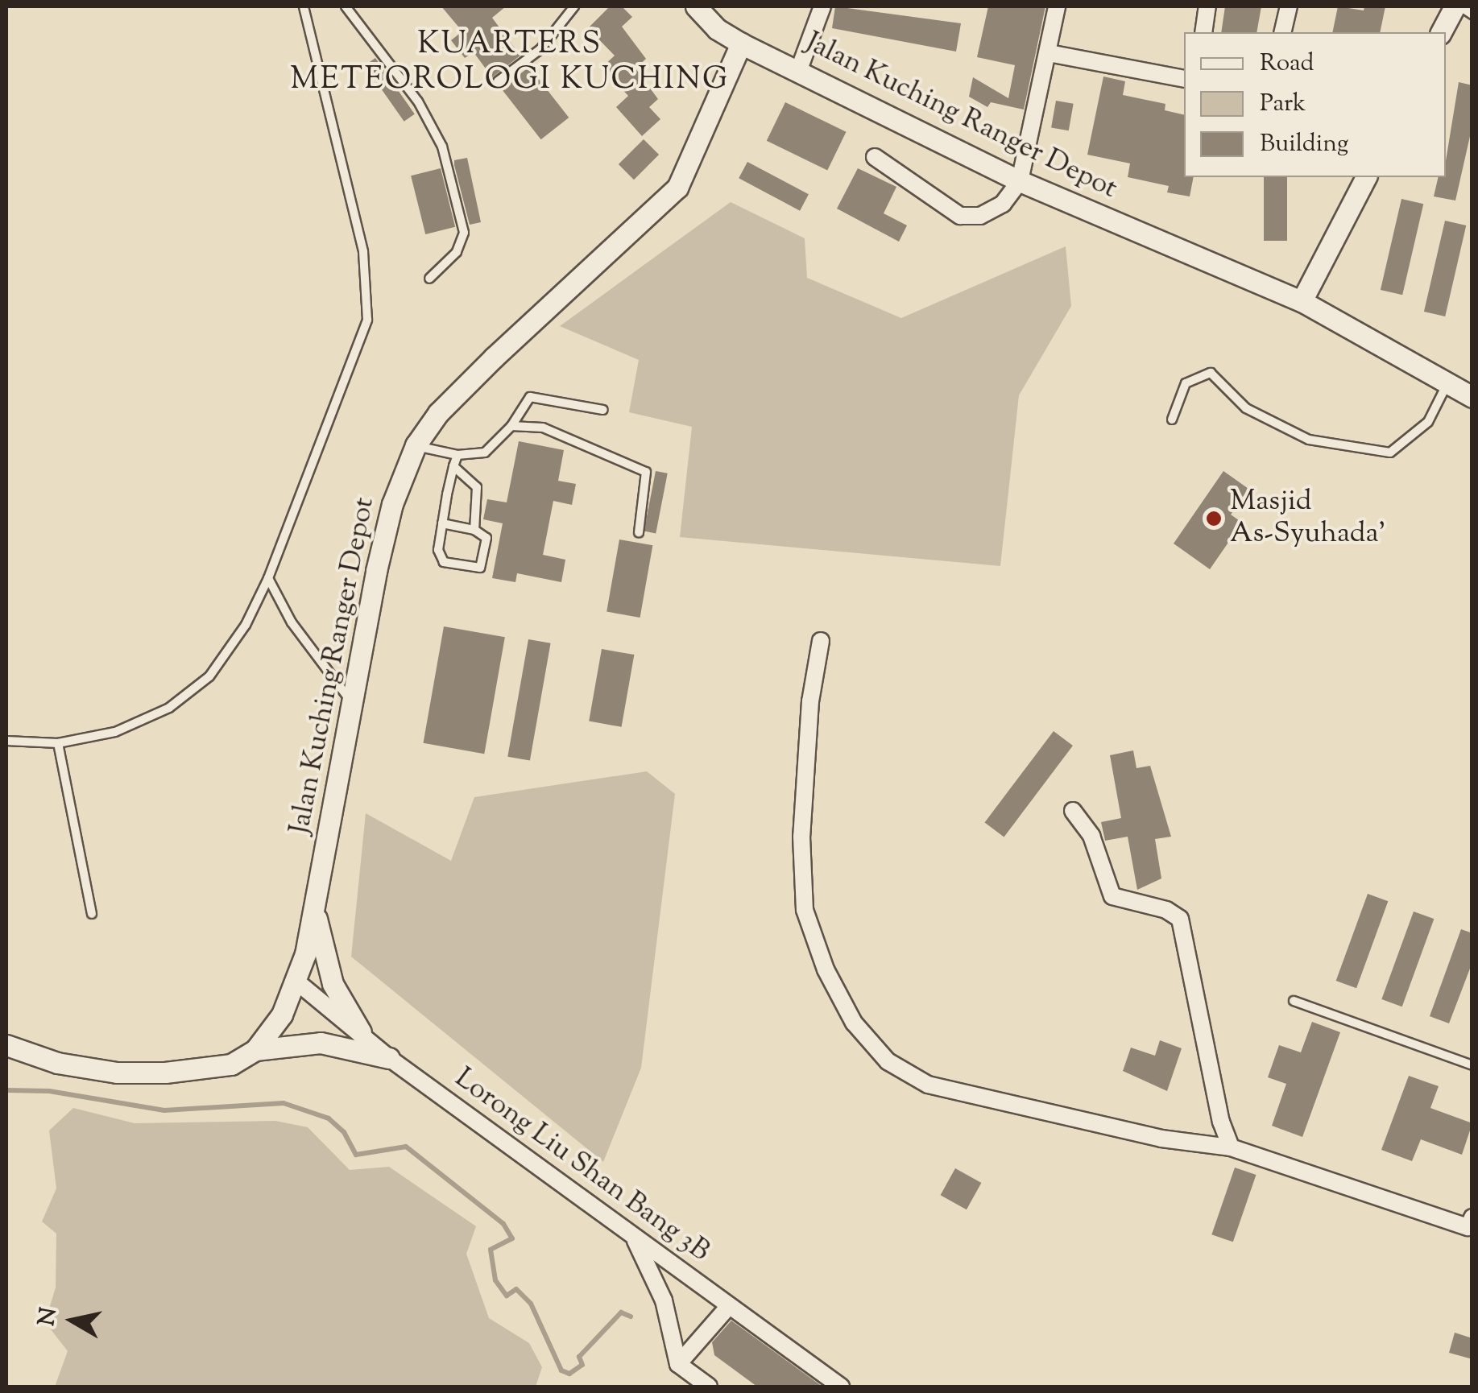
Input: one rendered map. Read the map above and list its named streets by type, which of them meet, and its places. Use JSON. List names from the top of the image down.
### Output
{
  "streets": {
    "street": ["Jalan Kuching Ranger Depot", "Lorong Liu Shan Bang 3B"]
  },
  "crossings": [
    ["Jalan Kuching Ranger Depot", "Lorong Liu Shan Bang 3B"]
  ],
  "districts": ["KUARTERS METEOROLOGI KUCHING"],
  "places": ["Masjid As-Syuhada'"],
  "legend": ["Road", "Park", "Building"],
  "north": "left"
}
